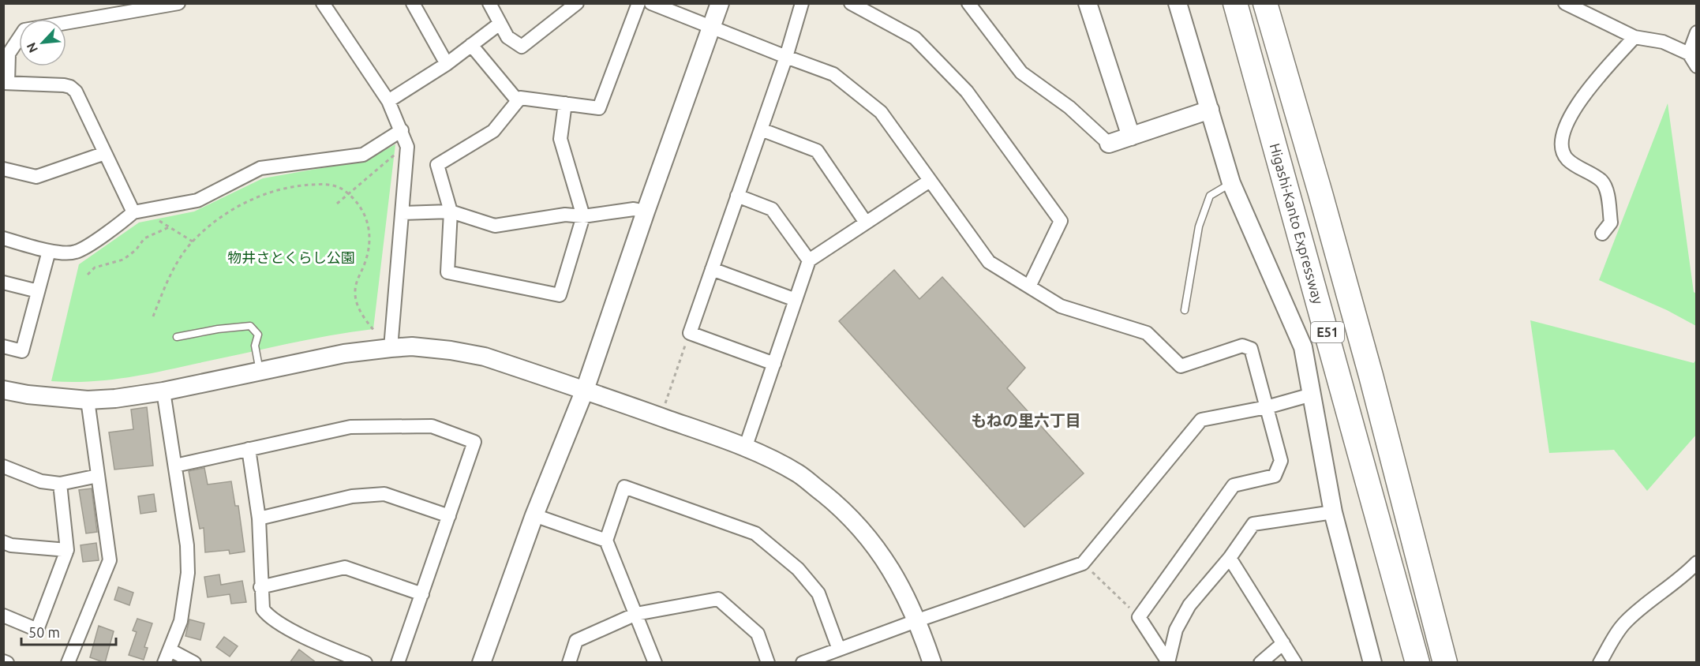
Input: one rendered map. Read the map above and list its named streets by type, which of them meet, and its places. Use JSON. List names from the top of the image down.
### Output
{
  "streets": {
    "highway": ["Higashi-Kanto Expressway", "E51"]
  },
  "districts": ["もねの里六丁目"],
  "parks": ["物井さとくらし公園"],
  "scale_bar": "50 m",
  "north": "bottom left"
}
